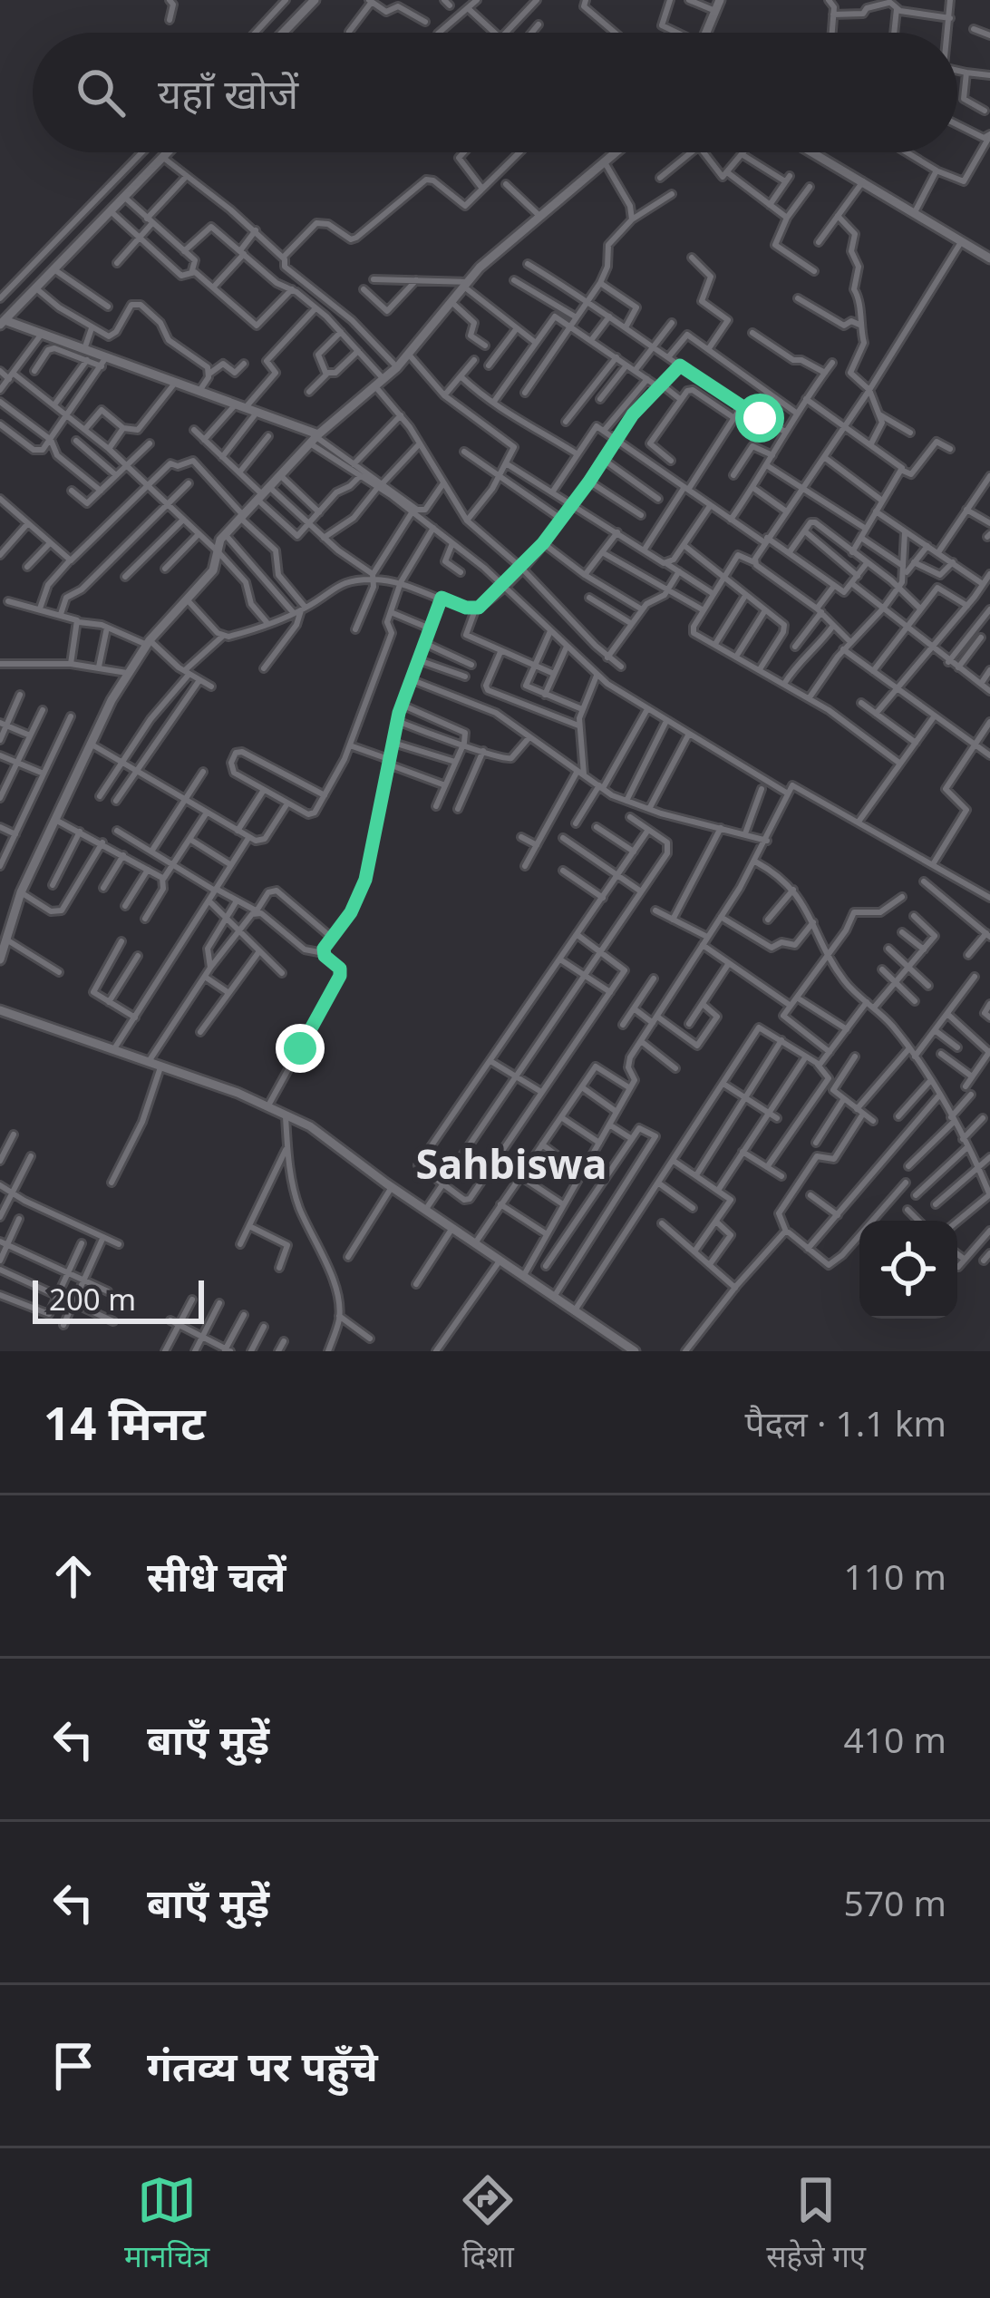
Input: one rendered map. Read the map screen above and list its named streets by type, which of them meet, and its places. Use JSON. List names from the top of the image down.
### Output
{
  "districts": ["Sahbiswa"],
  "scale_bar": "200 m",
  "page": {
    "search": "यहाँ खोजें",
    "scale": "200 m",
    "heading": ["14 मिनट", "पैदल · 1.1 km"],
    "list": [
      ["सीधे चलें", "110 m"],
      ["बाएँ मुड़ें", "410 m"],
      ["बाएँ मुड़ें", "570 m"],
      "गंतव्य पर पहुँचे"
    ],
    "nav": ["मानचित्र", "दिशा", "सहेजे गए"]
  }
}
